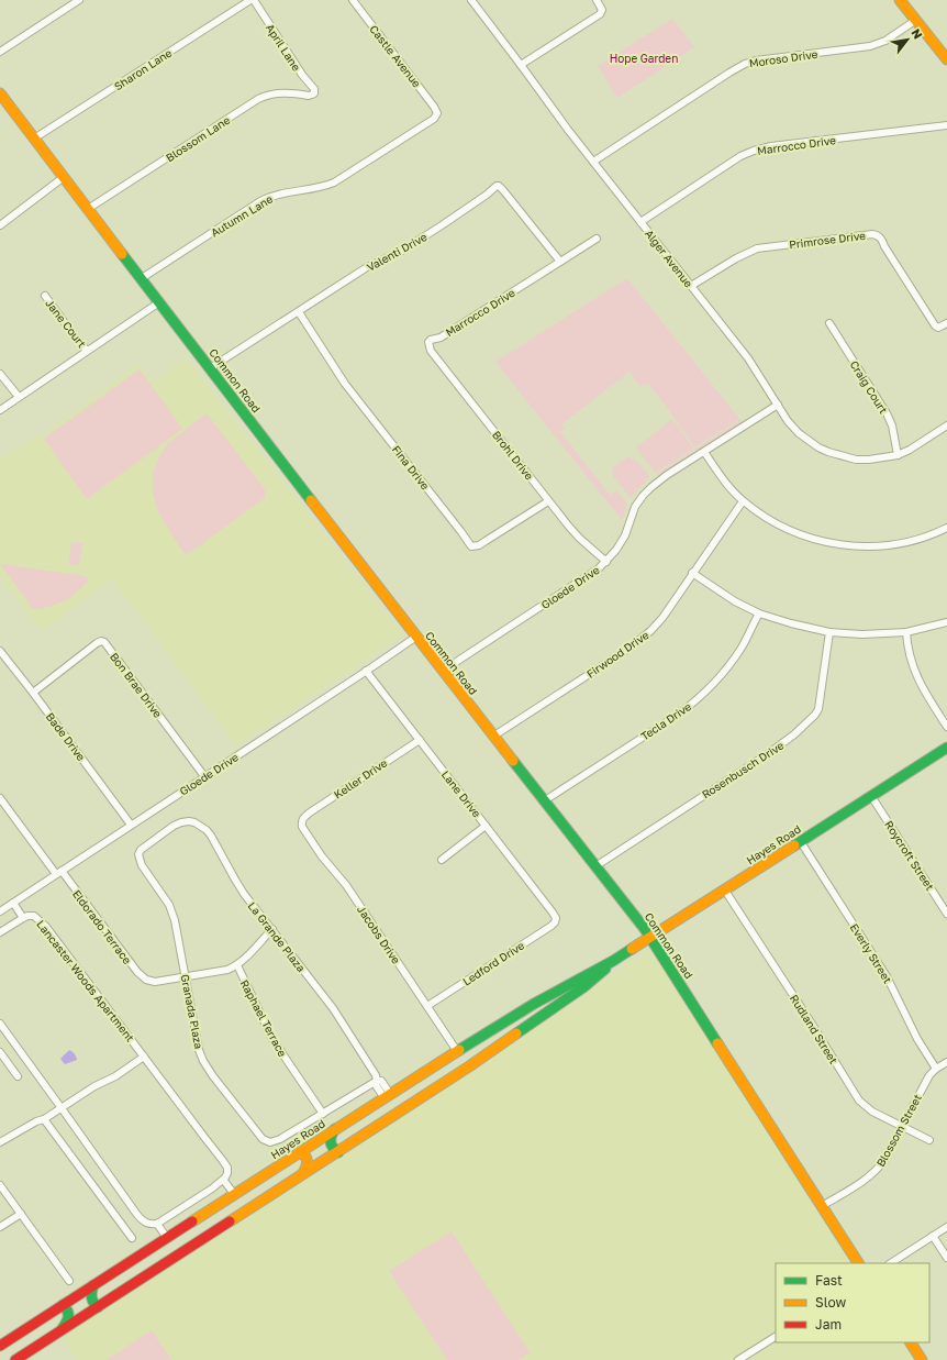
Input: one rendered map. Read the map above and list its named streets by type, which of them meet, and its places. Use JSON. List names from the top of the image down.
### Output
{
  "streets": {
    "street": [
      "April Lane",
      "Castle Avenue",
      "Moroso Drive",
      "Sharon Lane",
      "Blossom Lane",
      "Marrocco Drive",
      "Autumn Lane",
      "Primrose Drive",
      "Valenti Drive",
      "Alger Avenue",
      "Jane Court",
      "Common Road",
      "Craig Court",
      "Brohl Drive",
      "Fina Drive",
      "Gloede Drive",
      "Firwood Drive",
      "Bon Brae Drive",
      "Tecla Drive",
      "Bade Drive",
      "Rosenbusch Drive",
      "Keller Drive",
      "Lane Drive",
      "Hayes Road",
      "Roycroft Street",
      "Eldorado Terrace",
      "Jacobs Drive",
      "La Grande Plaza",
      "Everly Street",
      "Ledford Drive",
      "Lancaster Woods Apartment",
      "Granada Plaza",
      "Raphael Terrace",
      "Rudland Street",
      "Blossom Street"
    ]
  },
  "crossings": [
    ["April Lane", "Blossom Lane"],
    ["Castle Avenue", "Autumn Lane"],
    ["Moroso Drive", "Alger Avenue"],
    ["Sharon Lane", "Common Road"],
    ["Blossom Lane", "Common Road"],
    ["Marrocco Drive", "Valenti Drive"],
    ["Marrocco Drive", "Alger Avenue"],
    ["Marrocco Drive", "Brohl Drive"],
    ["Autumn Lane", "Common Road"],
    ["Primrose Drive", "Alger Avenue"],
    ["Valenti Drive", "Common Road"],
    ["Valenti Drive", "Fina Drive"],
    ["Alger Avenue", "Craig Court"],
    ["Alger Avenue", "Gloede Drive"],
    ["Common Road", "Gloede Drive"],
    ["Common Road", "Firwood Drive"],
    ["Common Road", "Tecla Drive"],
    ["Common Road", "Rosenbusch Drive"],
    ["Common Road", "Hayes Road"],
    ["Common Road", "Blossom Street"],
    ["Brohl Drive", "Fina Drive"],
    ["Brohl Drive", "Gloede Drive"],
    ["Gloede Drive", "Bon Brae Drive"],
    ["Gloede Drive", "Bade Drive"],
    ["Gloede Drive", "Lane Drive"],
    ["Gloede Drive", "Eldorado Terrace"],
    ["Gloede Drive", "Lancaster Woods Apartment"],
    ["Bon Brae Drive", "Bade Drive"],
    ["Keller Drive", "Lane Drive"],
    ["Keller Drive", "Jacobs Drive"],
    ["Lane Drive", "Ledford Drive"],
    ["Hayes Road", "Roycroft Street"],
    ["Hayes Road", "Jacobs Drive"],
    ["Hayes Road", "La Grande Plaza"],
    ["Hayes Road", "Everly Street"],
    ["Hayes Road", "Rudland Street"],
    ["Eldorado Terrace", "Granada Plaza"],
    ["Jacobs Drive", "Ledford Drive"],
    ["La Grande Plaza", "Granada Plaza"],
    ["Everly Street", "Blossom Street"],
    ["Granada Plaza", "Raphael Terrace"],
    ["Rudland Street", "Blossom Street"]
  ],
  "parks": ["Hope Garden"],
  "legend": ["Fast", "Slow", "Jam"],
  "north": "top right"
}
